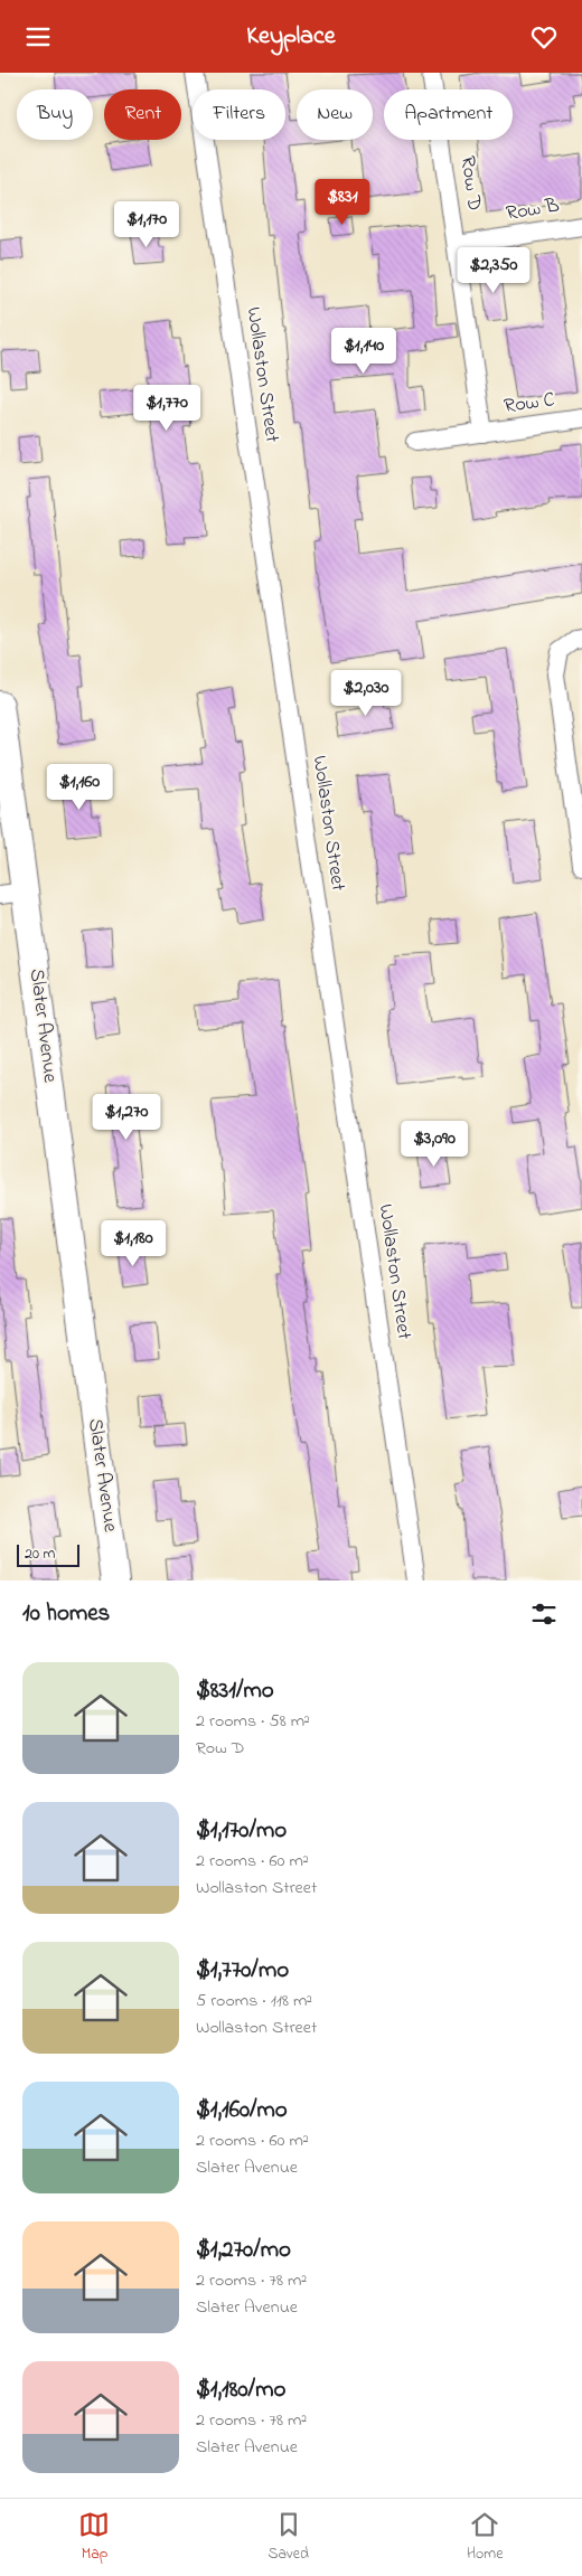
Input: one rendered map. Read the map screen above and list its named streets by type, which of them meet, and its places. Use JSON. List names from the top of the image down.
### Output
{
  "streets": {
    "street": [
      "Row D",
      "Row B",
      "Wollaston Street",
      "Row C",
      "Slater Avenue"
    ]
  },
  "crossings": [
    ["Row D", "Row B"],
    ["Row D", "Row C"]
  ],
  "scale_bar": "20 m",
  "page": {
    "header": "Keyplace",
    "chip": [
      "Buy",
      "Rent",
      "Filters",
      "New",
      "Apartment"
    ],
    "price": [
      "$831",
      "$1,170",
      "$2,350",
      "$1,140",
      "$1,770",
      "$2,030",
      "$1,160",
      "$1,270",
      "$3,090",
      "$1,180"
    ],
    "scale": "20 m",
    "heading": "10 homes",
    "list": [
      {
        "name": "$831/mo",
        "note": "2 rooms · 58 m² · Row D"
      },
      {
        "name": "$1,170/mo",
        "note": "2 rooms · 60 m² · Wollaston Street"
      },
      {
        "name": "$1,770/mo",
        "note": "5 rooms · 118 m² · Wollaston Street"
      },
      {
        "name": "$1,160/mo",
        "note": "2 rooms · 60 m² · Slater Avenue"
      },
      {
        "name": "$1,270/mo",
        "note": "2 rooms · 78 m² · Slater Avenue"
      },
      {
        "name": "$1,180/mo",
        "note": "2 rooms · 78 m² · Slater Avenue"
      }
    ],
    "tabs": ["Map", "Saved", "Home"]
  }
}
